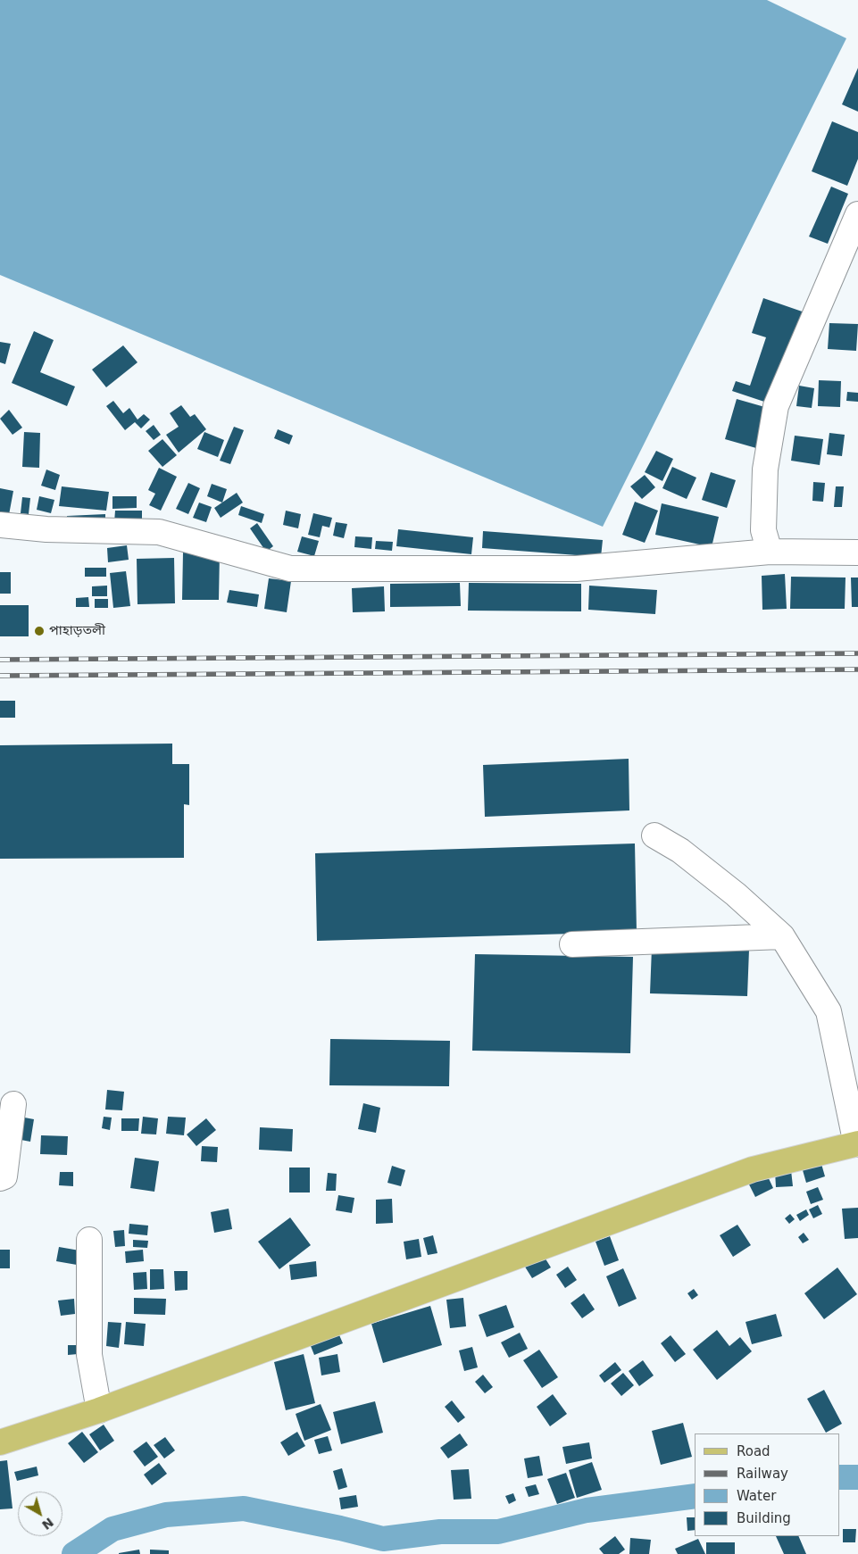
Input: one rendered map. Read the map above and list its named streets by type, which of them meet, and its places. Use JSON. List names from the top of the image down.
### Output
{
  "places": ["পাহাড়তলী"],
  "legend": [
    "Road",
    "Railway",
    "Water",
    "Building"
  ],
  "north": "bottom right"
}
